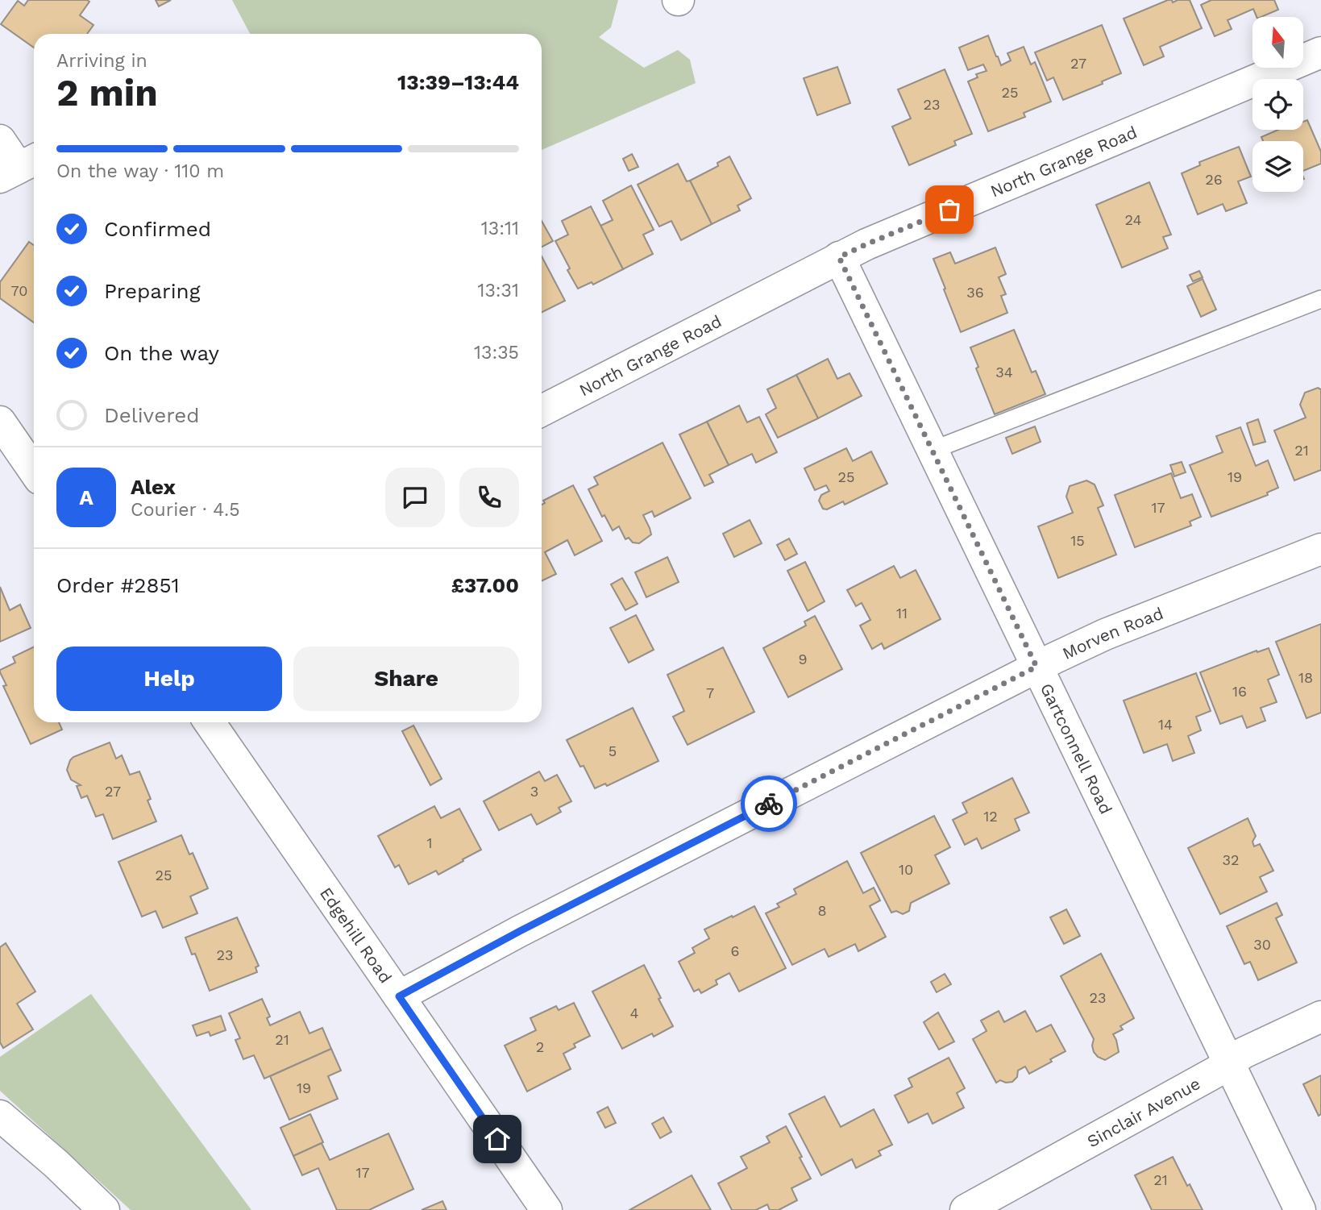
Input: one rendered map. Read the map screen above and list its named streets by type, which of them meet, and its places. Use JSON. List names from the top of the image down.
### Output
{
  "streets": {
    "street": [
      "North Grange Road",
      "Morven Road",
      "Gartconnell Road",
      "Edgehill Road",
      "Sinclair Avenue"
    ]
  },
  "crossings": [
    ["North Grange Road", "Gartconnell Road"],
    ["Morven Road", "Gartconnell Road"],
    ["Morven Road", "Edgehill Road"],
    ["Gartconnell Road", "Sinclair Avenue"]
  ],
  "house_numbers": [
    "27",
    "25",
    "23",
    "26",
    "24",
    "70",
    "36",
    "34",
    "21",
    "25",
    "19",
    "17",
    "15",
    "11",
    "9",
    "18",
    "16",
    "7",
    "14",
    "5",
    "27",
    "3",
    "12",
    "1",
    "32",
    "10",
    "25",
    "8",
    "30",
    "6",
    "23",
    "23",
    "4",
    "21",
    "2",
    "19",
    "17",
    "21"
  ],
  "north": "top",
  "page": {
    "heading": ["2 min", "Arriving in", "13:39–13:44"],
    "panel": [
      "Alex",
      "Courier · 4.5",
      "Order #2851",
      "£37.00"
    ],
    "bar": "On the way · 110 m",
    "list": [
      ["Confirmed", "13:11"],
      ["Preparing", "13:31"],
      ["On the way", "13:35"],
      "Delivered"
    ],
    "round": "A",
    "buttons": ["Help", "Share"]
  }
}
